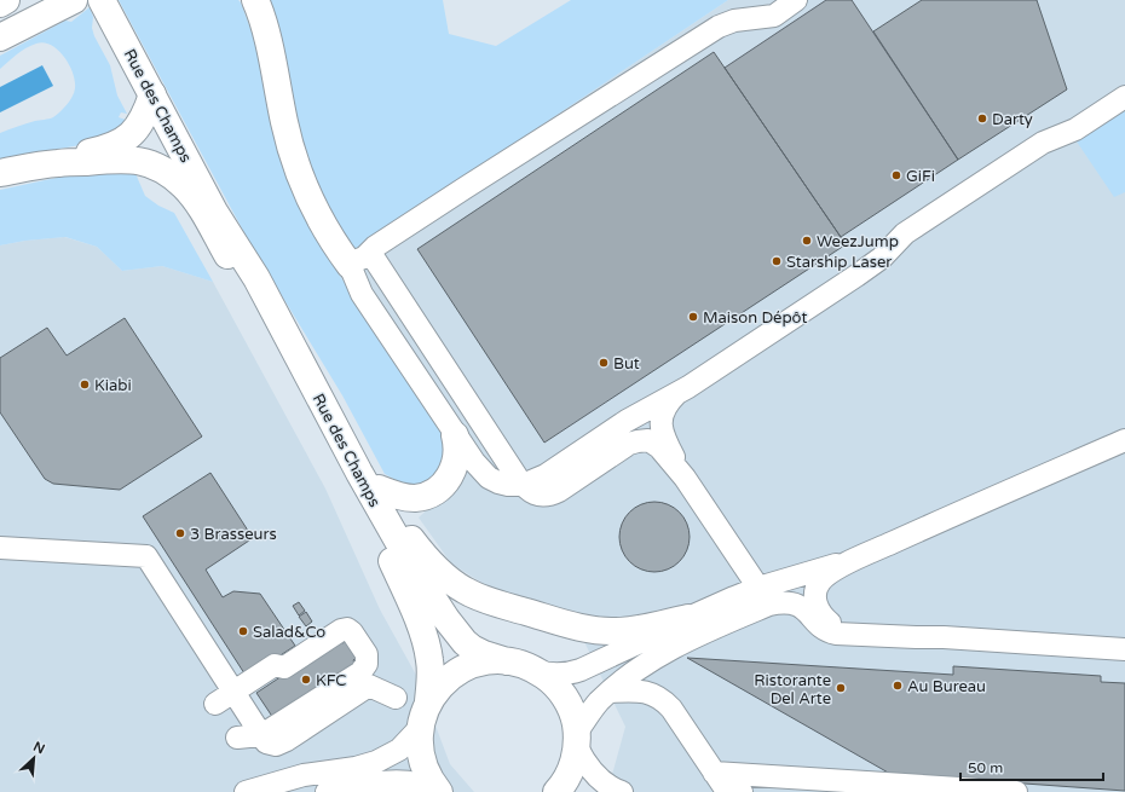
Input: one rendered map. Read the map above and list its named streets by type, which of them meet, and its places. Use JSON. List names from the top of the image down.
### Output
{
  "streets": {
    "main road": ["Rue des Champs"]
  },
  "places": [
    "Darty",
    "GiFi",
    "WeezJump",
    "Starship Laser",
    "Maison Dépôt",
    "But",
    "Kiabi",
    "3 Brasseurs",
    "Salad&Co",
    "KFC",
    "Au Bureau",
    "Ristorante Del Arte"
  ],
  "scale_bar": "50 m",
  "north": "top right"
}
